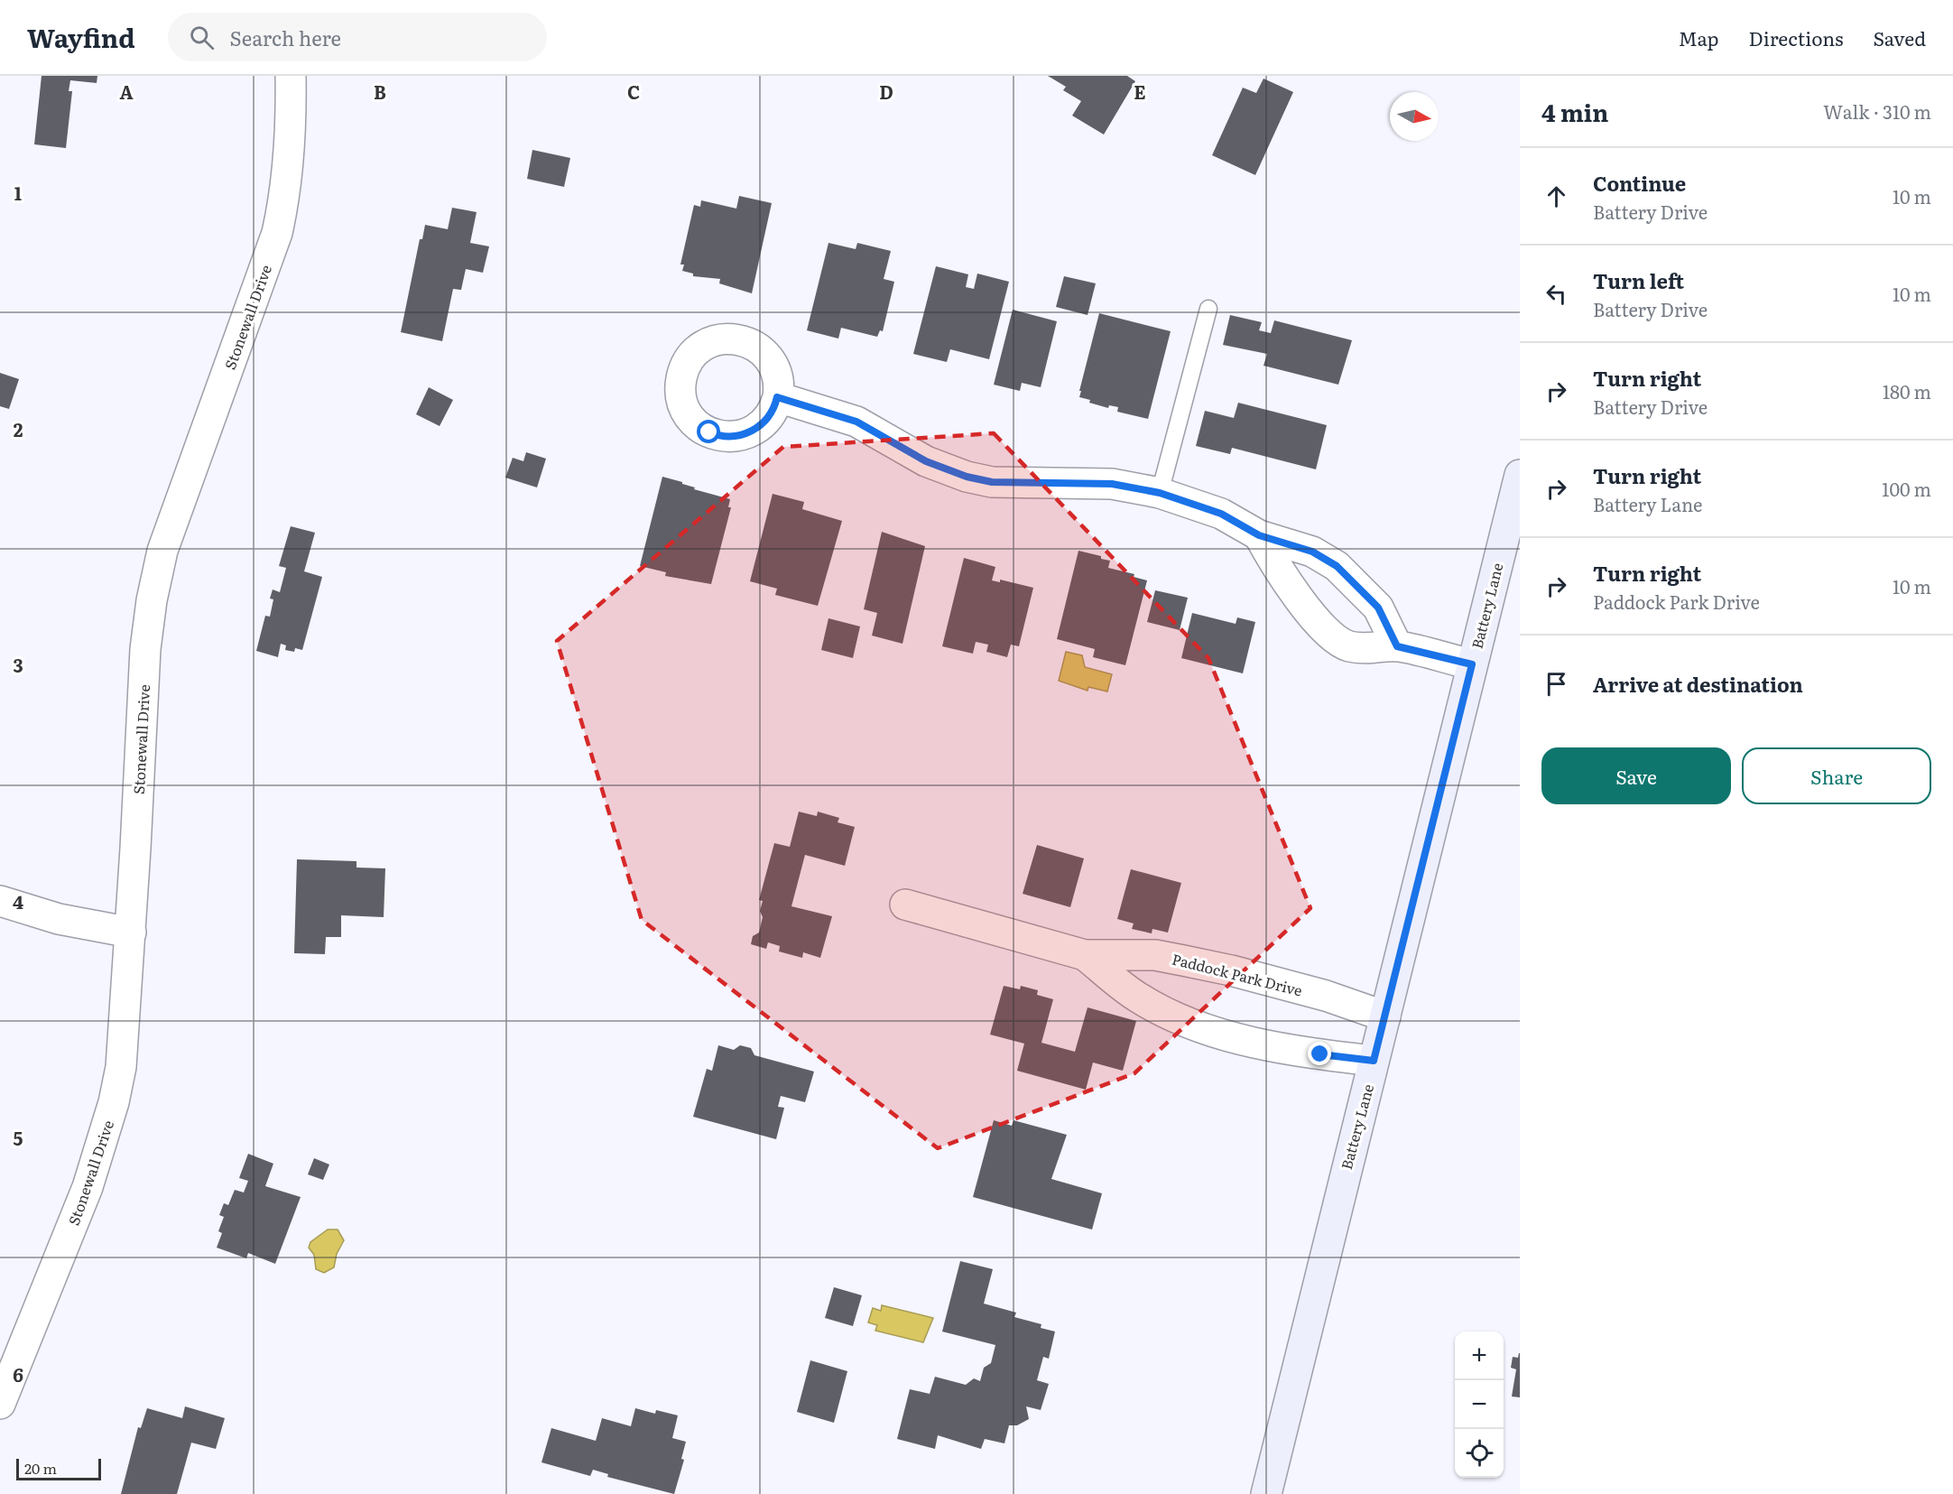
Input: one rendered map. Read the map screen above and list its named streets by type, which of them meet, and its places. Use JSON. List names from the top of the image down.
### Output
{
  "streets": {
    "main road": ["Battery Lane"],
    "street": ["Stonewall Drive", "Paddock Park Drive"]
  },
  "crossings": [
    ["Battery Lane", "Paddock Park Drive"]
  ],
  "scale_bar": "20 m",
  "north": "right",
  "page": {
    "header": "Wayfind",
    "search": "Search here",
    "nav": ["Map", "Directions", "Saved"],
    "heading": ["4 min", "Walk · 310 m"],
    "list": [
      ["Continue", "Battery Drive", "10 m"],
      ["Turn left", "Battery Drive", "10 m"],
      ["Turn right", "Battery Drive", "180 m"],
      ["Turn right", "Battery Lane", "100 m"],
      ["Turn right", "Paddock Park Drive", "10 m"],
      "Arrive at destination"
    ],
    "buttons": ["Save", "Share"],
    "map_buttons": ["+", "−"],
    "scale": "20 m"
  },
  "grid": {
    "columns": [
      "A",
      "B",
      "C",
      "D",
      "E"
    ],
    "rows": [
      "1",
      "2",
      "3",
      "4",
      "5",
      "6"
    ]
  }
}
